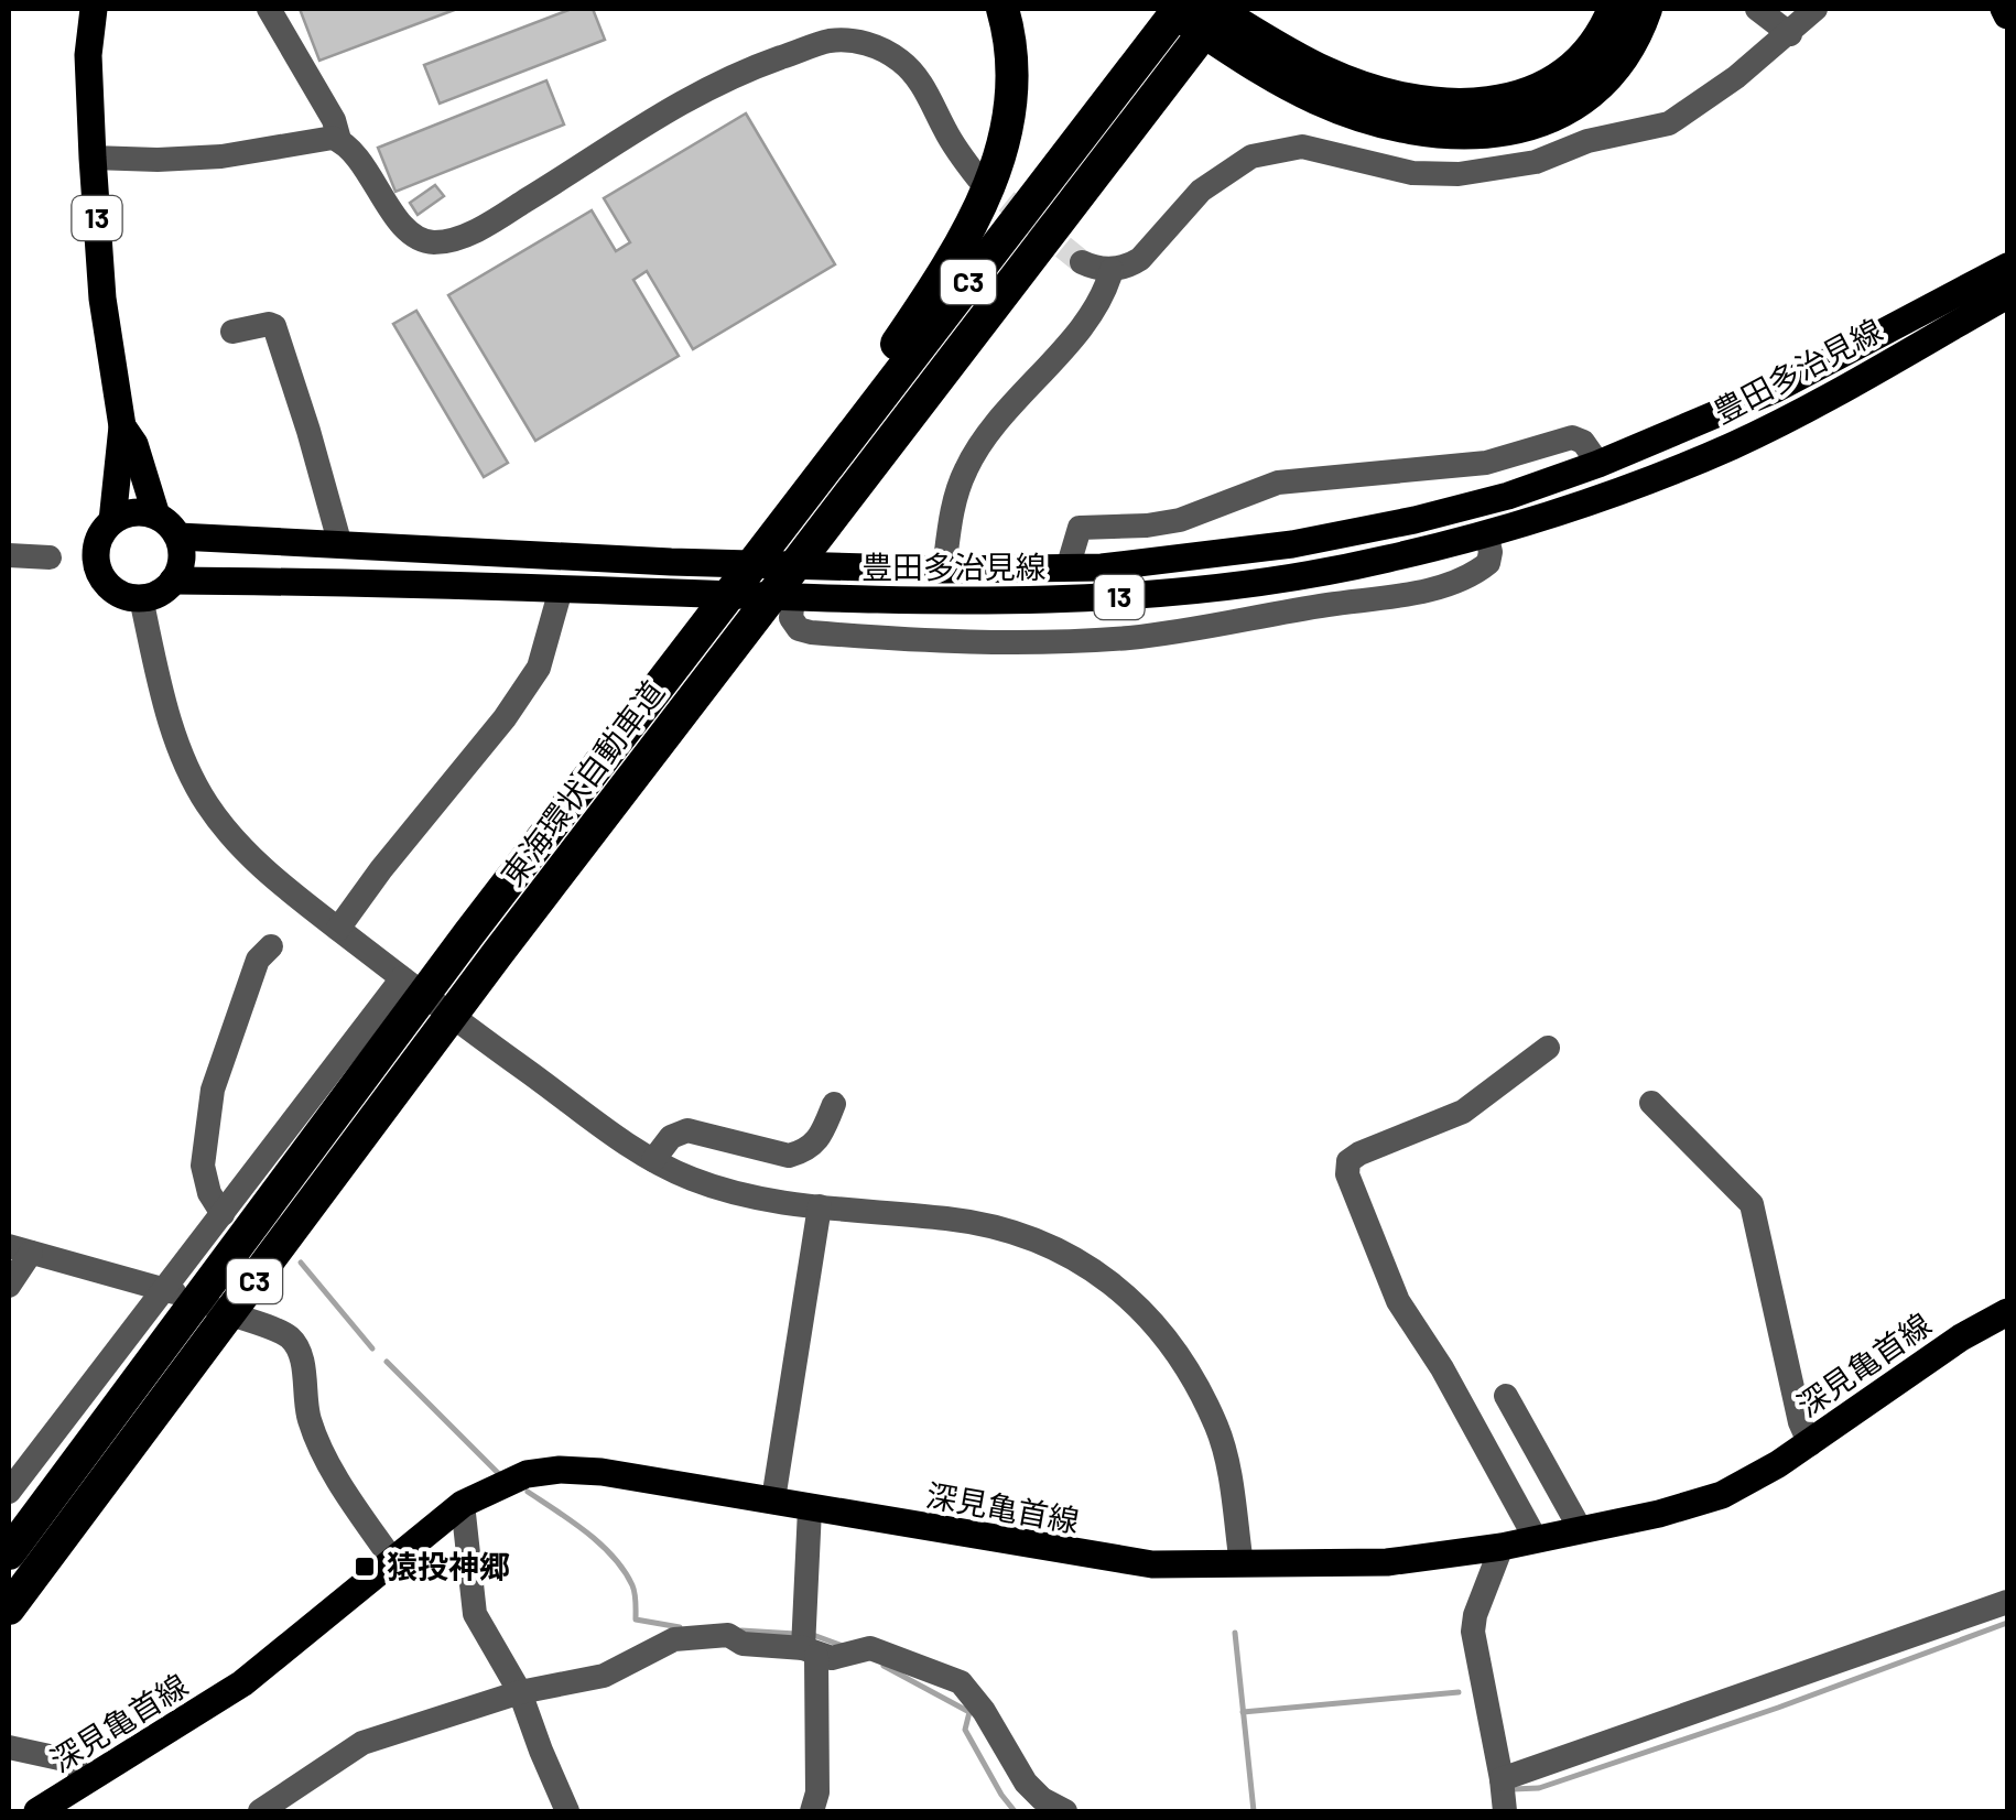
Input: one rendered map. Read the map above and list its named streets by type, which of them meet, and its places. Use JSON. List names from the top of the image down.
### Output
{
  "streets": {
    "highway": ["C3", "東海環状自動車道"],
    "main road": ["13", "豊田多治見線", "深見亀首線"]
  },
  "crossings": [
    ["13", "豊田多治見線"],
    ["C3", "東海環状自動車道"]
  ],
  "places": {
    "transit": ["猿投神郷"]
  }
}
